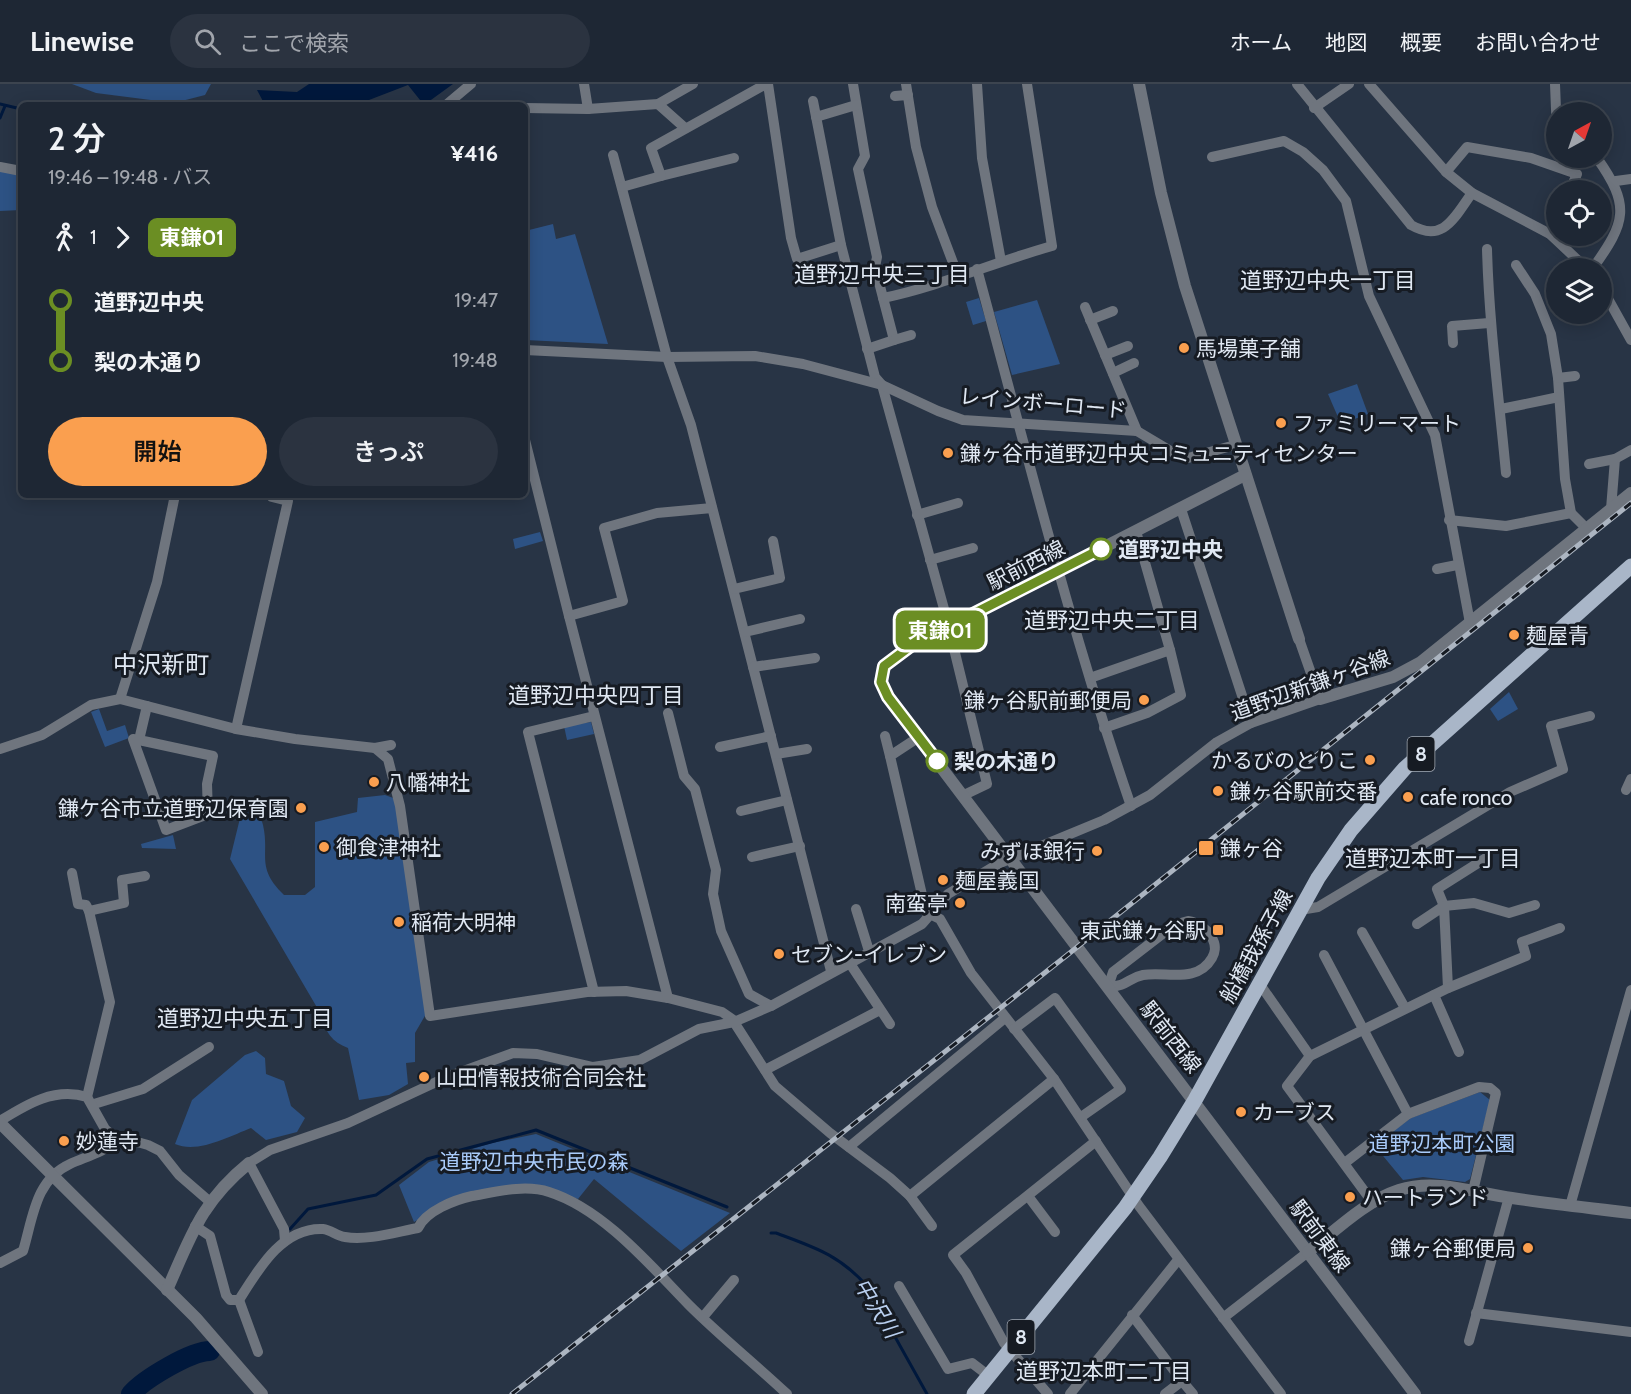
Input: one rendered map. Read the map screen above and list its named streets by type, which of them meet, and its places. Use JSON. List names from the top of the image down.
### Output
{
  "streets": {
    "main road": ["8", "船橋我孫子線"],
    "street": [
      "レインボーロード",
      "駅前西線",
      "道野辺新鎌ヶ谷線",
      "駅前東線"
    ]
  },
  "crossings": [
    ["駅前西線", "道野辺新鎌ヶ谷線"],
    ["駅前西線", "船橋我孫子線"],
    ["駅前西線", "駅前東線"],
    ["船橋我孫子線", "駅前東線"]
  ],
  "districts": [
    "道野辺中央三丁目",
    "道野辺中央一丁目",
    "道野辺中央二丁目",
    "中沢新町",
    "道野辺中央四丁目",
    "道野辺本町一丁目",
    "道野辺中央五丁目",
    "道野辺本町二丁目"
  ],
  "water": ["中沢川"],
  "parks": ["道野辺本町公園", "道野辺中央市民の森"],
  "places": {
    "other": [
      "馬場菓子舗",
      "ファミリーマート",
      "鎌ヶ谷市道野辺中央コミュニティセンター",
      "道野辺中央",
      "麺屋青",
      "鎌ヶ谷駅前郵便局",
      "かるびのとりこ",
      "梨の木通り",
      "八幡神社",
      "鎌ヶ谷駅前交番",
      "cafe ronco",
      "鎌ケ谷市立道野辺保育園",
      "御食津神社",
      "みずほ銀行",
      "麺屋義国",
      "南蛮亭",
      "稲荷大明神",
      "セブン-イレブン",
      "山田情報技術合同会社",
      "カーブス",
      "妙蓮寺",
      "ハートランド",
      "鎌ヶ谷郵便局"
    ],
    "transit": ["鎌ヶ谷", "東武鎌ヶ谷駅"]
  },
  "lines": ["bus line 東鎌01"],
  "north": "top right",
  "page": {
    "header": "Linewise",
    "search": "ここで検索",
    "nav": [
      "ホーム",
      "地図",
      "概要",
      "お問い合わせ"
    ],
    "on_map": "東鎌01",
    "heading": ["2 分", "19:46 – 19:48 · バス", "¥416"],
    "legs": ["1", "東鎌01"],
    "list": [
      {
        "name": "道野辺中央",
        "value": "19:47"
      },
      {
        "name": "梨の木通り",
        "value": "19:48"
      }
    ],
    "buttons": ["開始", "きっぷ"]
  }
}
